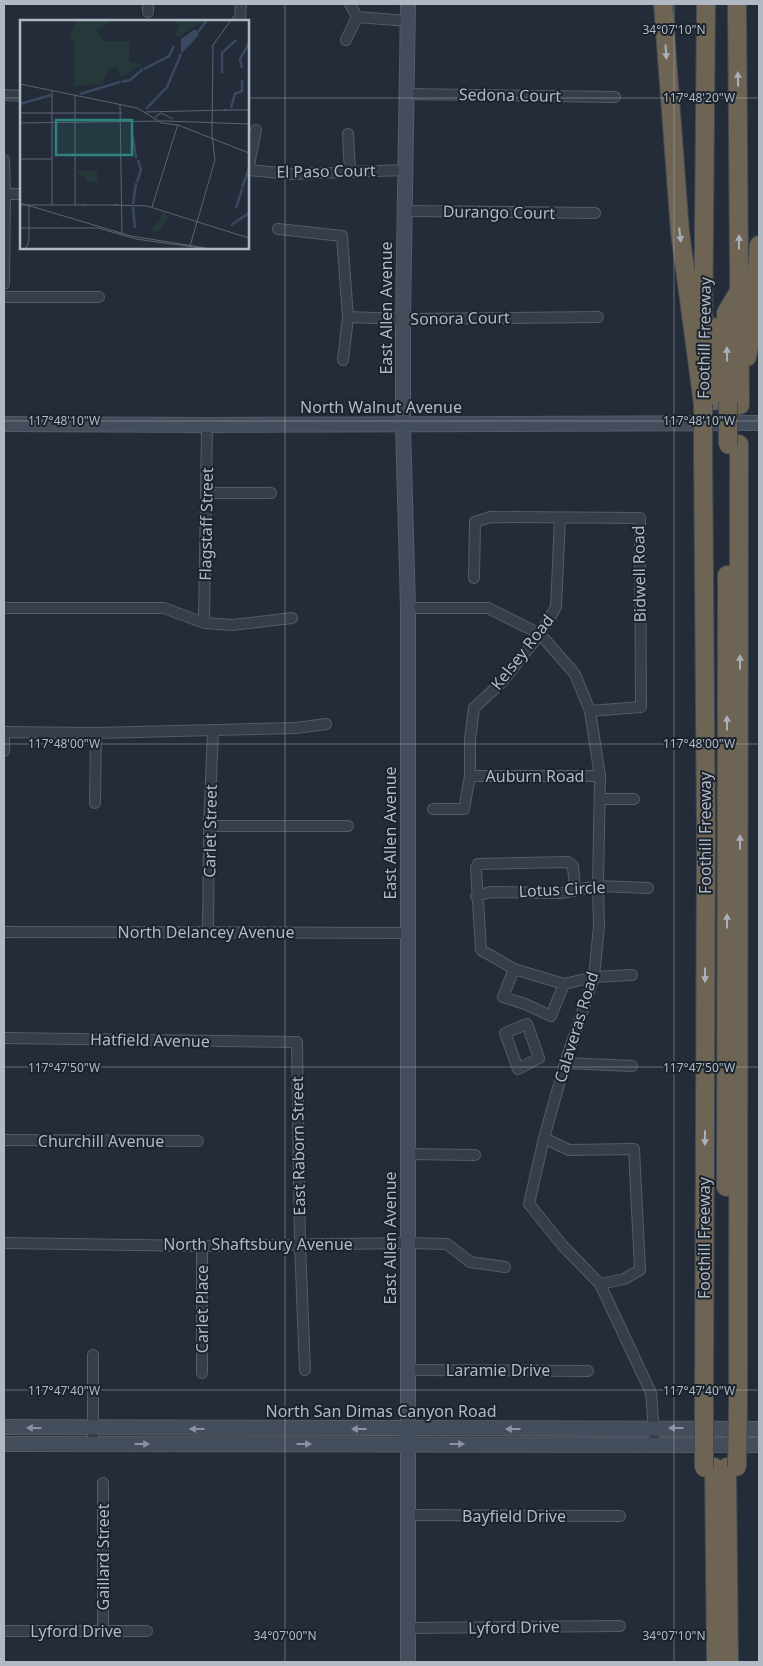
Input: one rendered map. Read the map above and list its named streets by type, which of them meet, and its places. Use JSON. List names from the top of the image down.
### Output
{
  "streets": {
    "highway": ["Foothill Freeway"],
    "main road": ["East Allen Avenue", "North Walnut Avenue", "North San Dimas Canyon Road"],
    "street": [
      "Sedona Court",
      "El Paso Court",
      "Durango Court",
      "Sonora Court",
      "Flagstaff Street",
      "Bidwell Road",
      "Kelsey Road",
      "Auburn Road",
      "Carlet Street",
      "Lotus Circle",
      "North Delancey Avenue",
      "Calaveras Road",
      "Hatfield Avenue",
      "Churchill Avenue",
      "East Raborn Street",
      "North Shaftsbury Avenue",
      "Carlet Place",
      "Laramie Drive",
      "Bayfield Drive",
      "Gaillard Street",
      "Lyford Drive"
    ]
  },
  "crossings": [
    ["Sedona Court", "East Allen Avenue"],
    ["El Paso Court", "East Allen Avenue"],
    ["Durango Court", "East Allen Avenue"],
    ["East Allen Avenue", "Sonora Court"],
    ["East Allen Avenue", "North Walnut Avenue"],
    ["East Allen Avenue", "North Delancey Avenue"],
    ["East Allen Avenue", "Calaveras Road"],
    ["East Allen Avenue", "North Shaftsbury Avenue"],
    ["East Allen Avenue", "Laramie Drive"],
    ["East Allen Avenue", "North San Dimas Canyon Road"],
    ["East Allen Avenue", "Bayfield Drive"],
    ["East Allen Avenue", "Lyford Drive"],
    ["North Walnut Avenue", "Flagstaff Street"],
    ["Bidwell Road", "Kelsey Road"],
    ["Bidwell Road", "Calaveras Road"],
    ["Kelsey Road", "Auburn Road"],
    ["Kelsey Road", "Calaveras Road"],
    ["Auburn Road", "Calaveras Road"],
    ["Carlet Street", "North Delancey Avenue"],
    ["Lotus Circle", "Calaveras Road"],
    ["Calaveras Road", "North San Dimas Canyon Road"],
    ["Hatfield Avenue", "East Raborn Street"],
    ["East Raborn Street", "North Shaftsbury Avenue"],
    ["North Shaftsbury Avenue", "Carlet Place"],
    ["Gaillard Street", "Lyford Drive"]
  ],
  "coordinates": [
    "34°07'10\"N",
    "117°48'20\"W",
    "117°48'10\"W",
    "117°48'00\"W",
    "117°47'50\"W",
    "117°47'40\"W",
    "34°07'00\"N"
  ]
}
